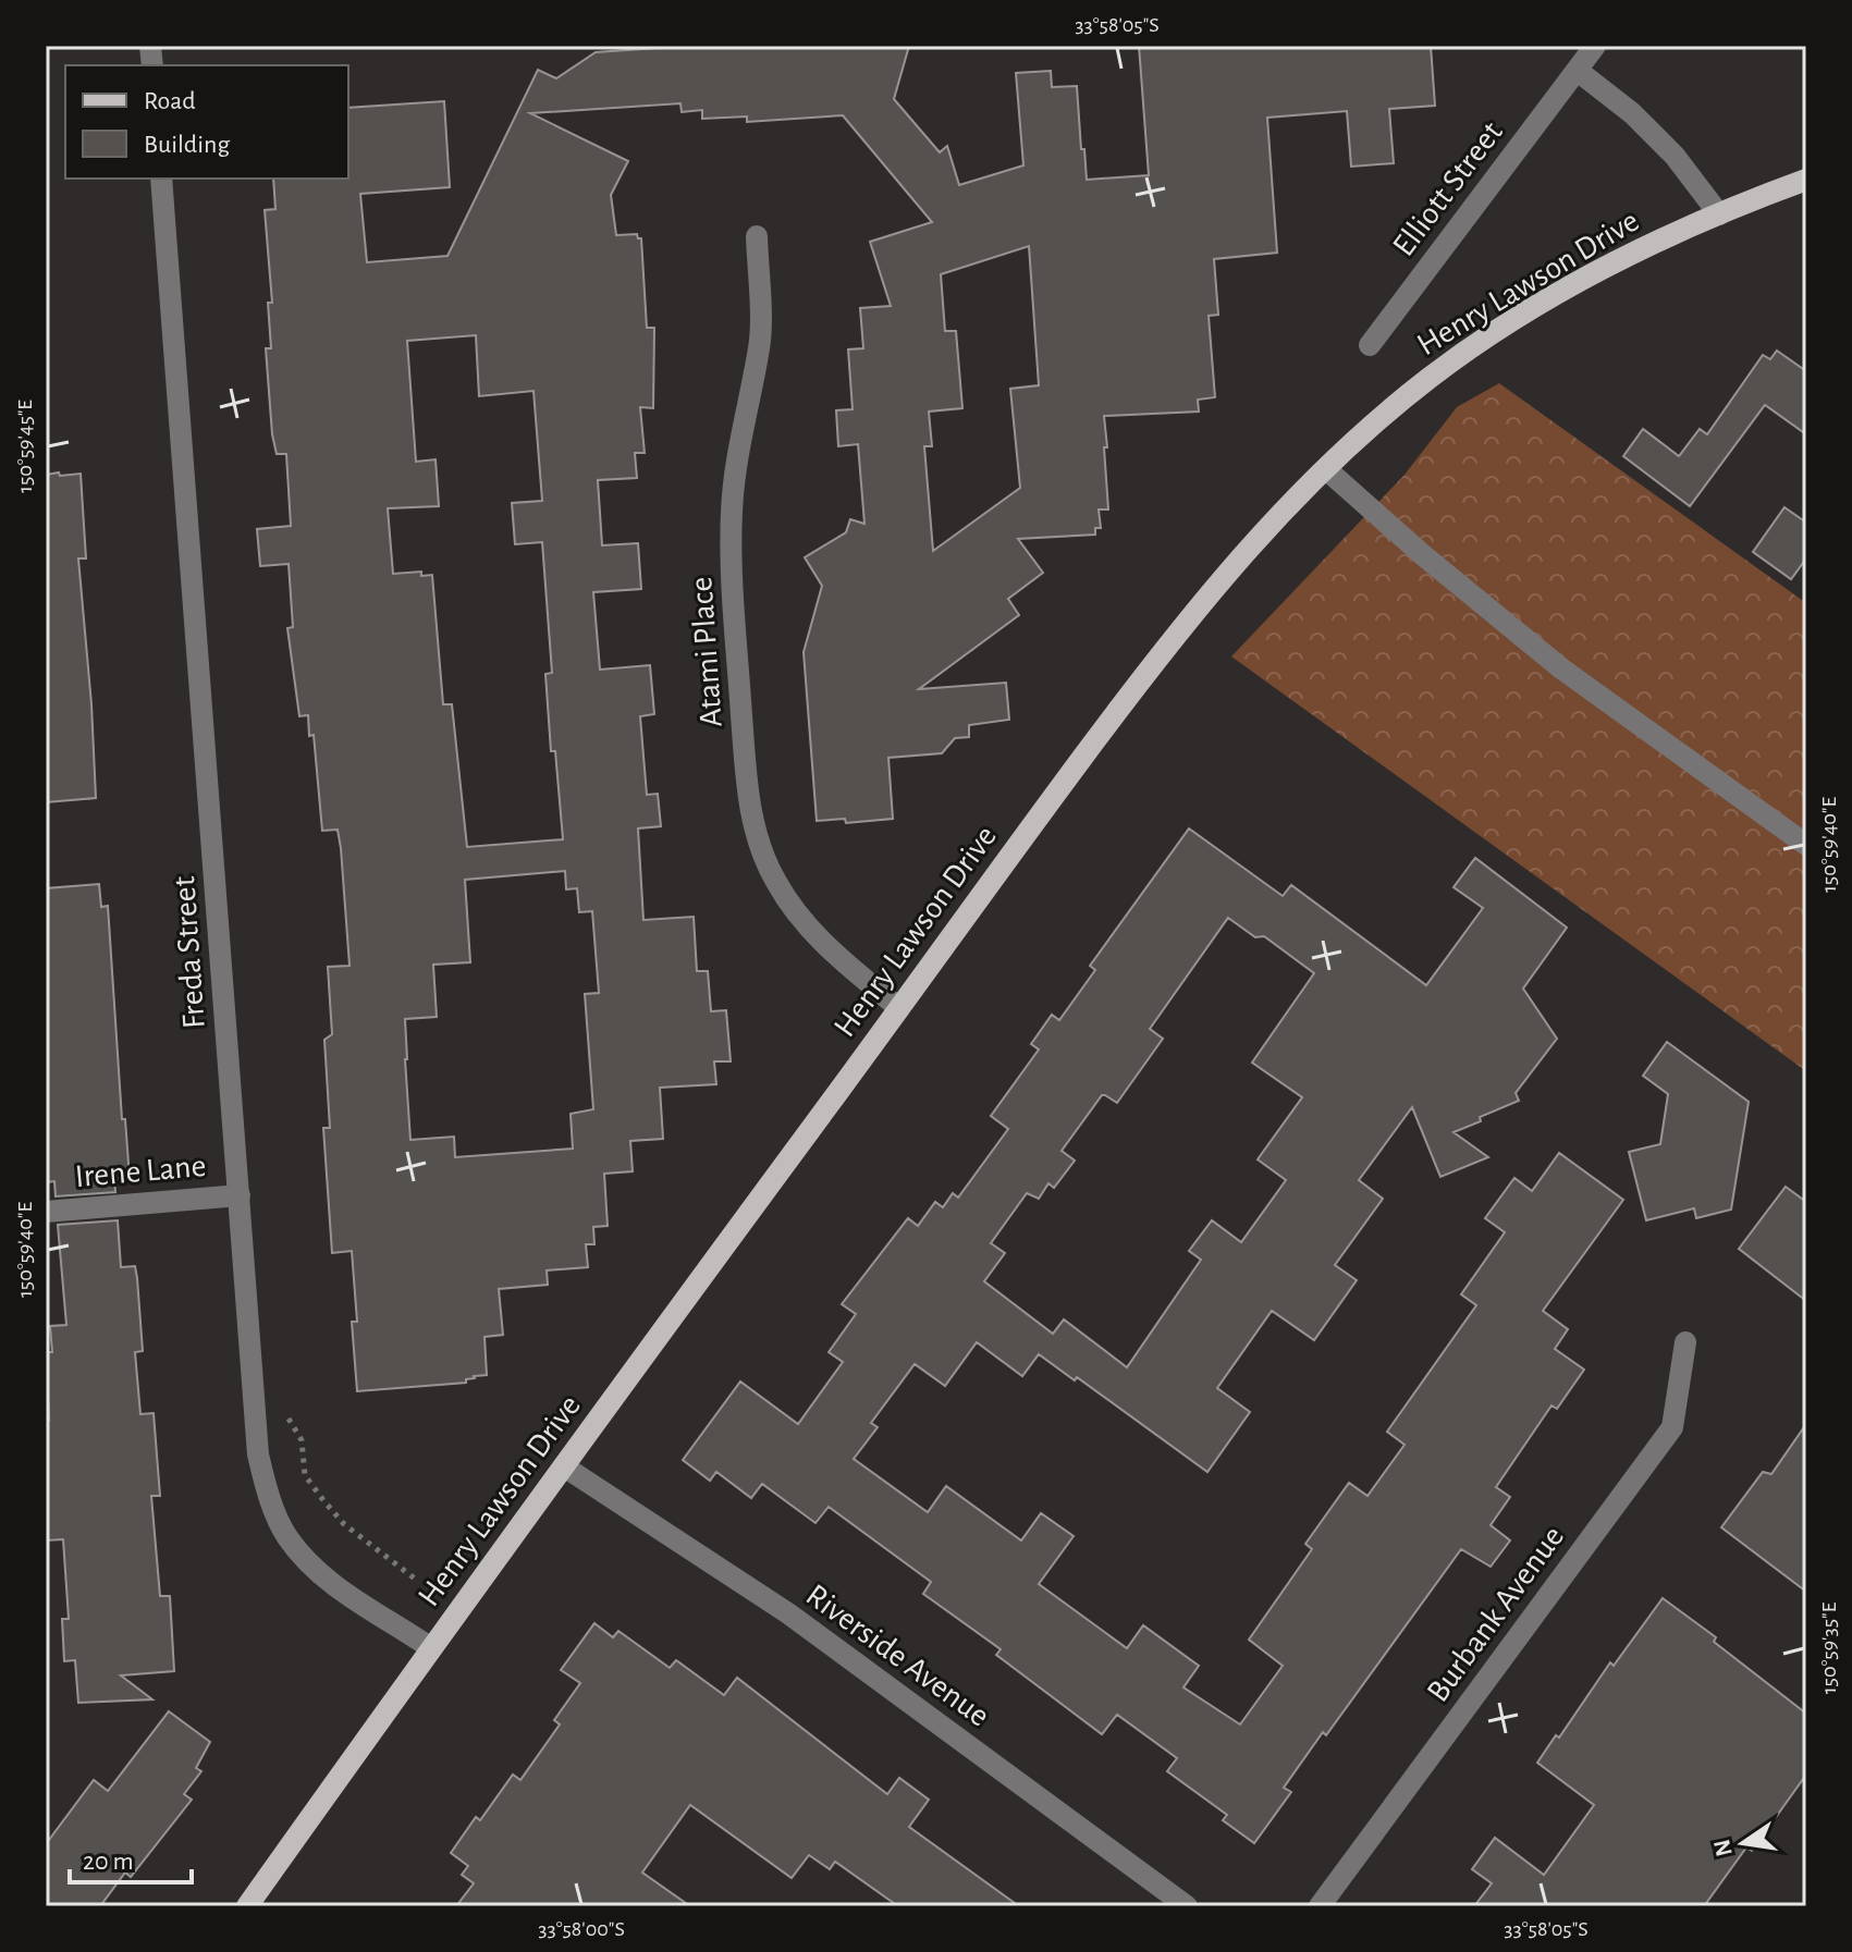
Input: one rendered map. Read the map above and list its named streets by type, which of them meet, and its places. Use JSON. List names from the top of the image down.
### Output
{
  "streets": {
    "main road": ["Henry Lawson Drive"],
    "street": [
      "Elliott Street",
      "Atami Place",
      "Freda Street",
      "Irene Lane",
      "Burbank Avenue",
      "Riverside Avenue"
    ]
  },
  "crossings": [
    ["Henry Lawson Drive", "Atami Place"],
    ["Henry Lawson Drive", "Freda Street"],
    ["Henry Lawson Drive", "Riverside Avenue"],
    ["Freda Street", "Irene Lane"]
  ],
  "legend": ["Road", "Building"],
  "scale_bar": "20 m",
  "north": "left",
  "coordinates": [
    "33°58'05\"S",
    "150°59'45\"E",
    "150°59'40\"E",
    "150°59'35\"E",
    "33°58'00\"S"
  ]
}
